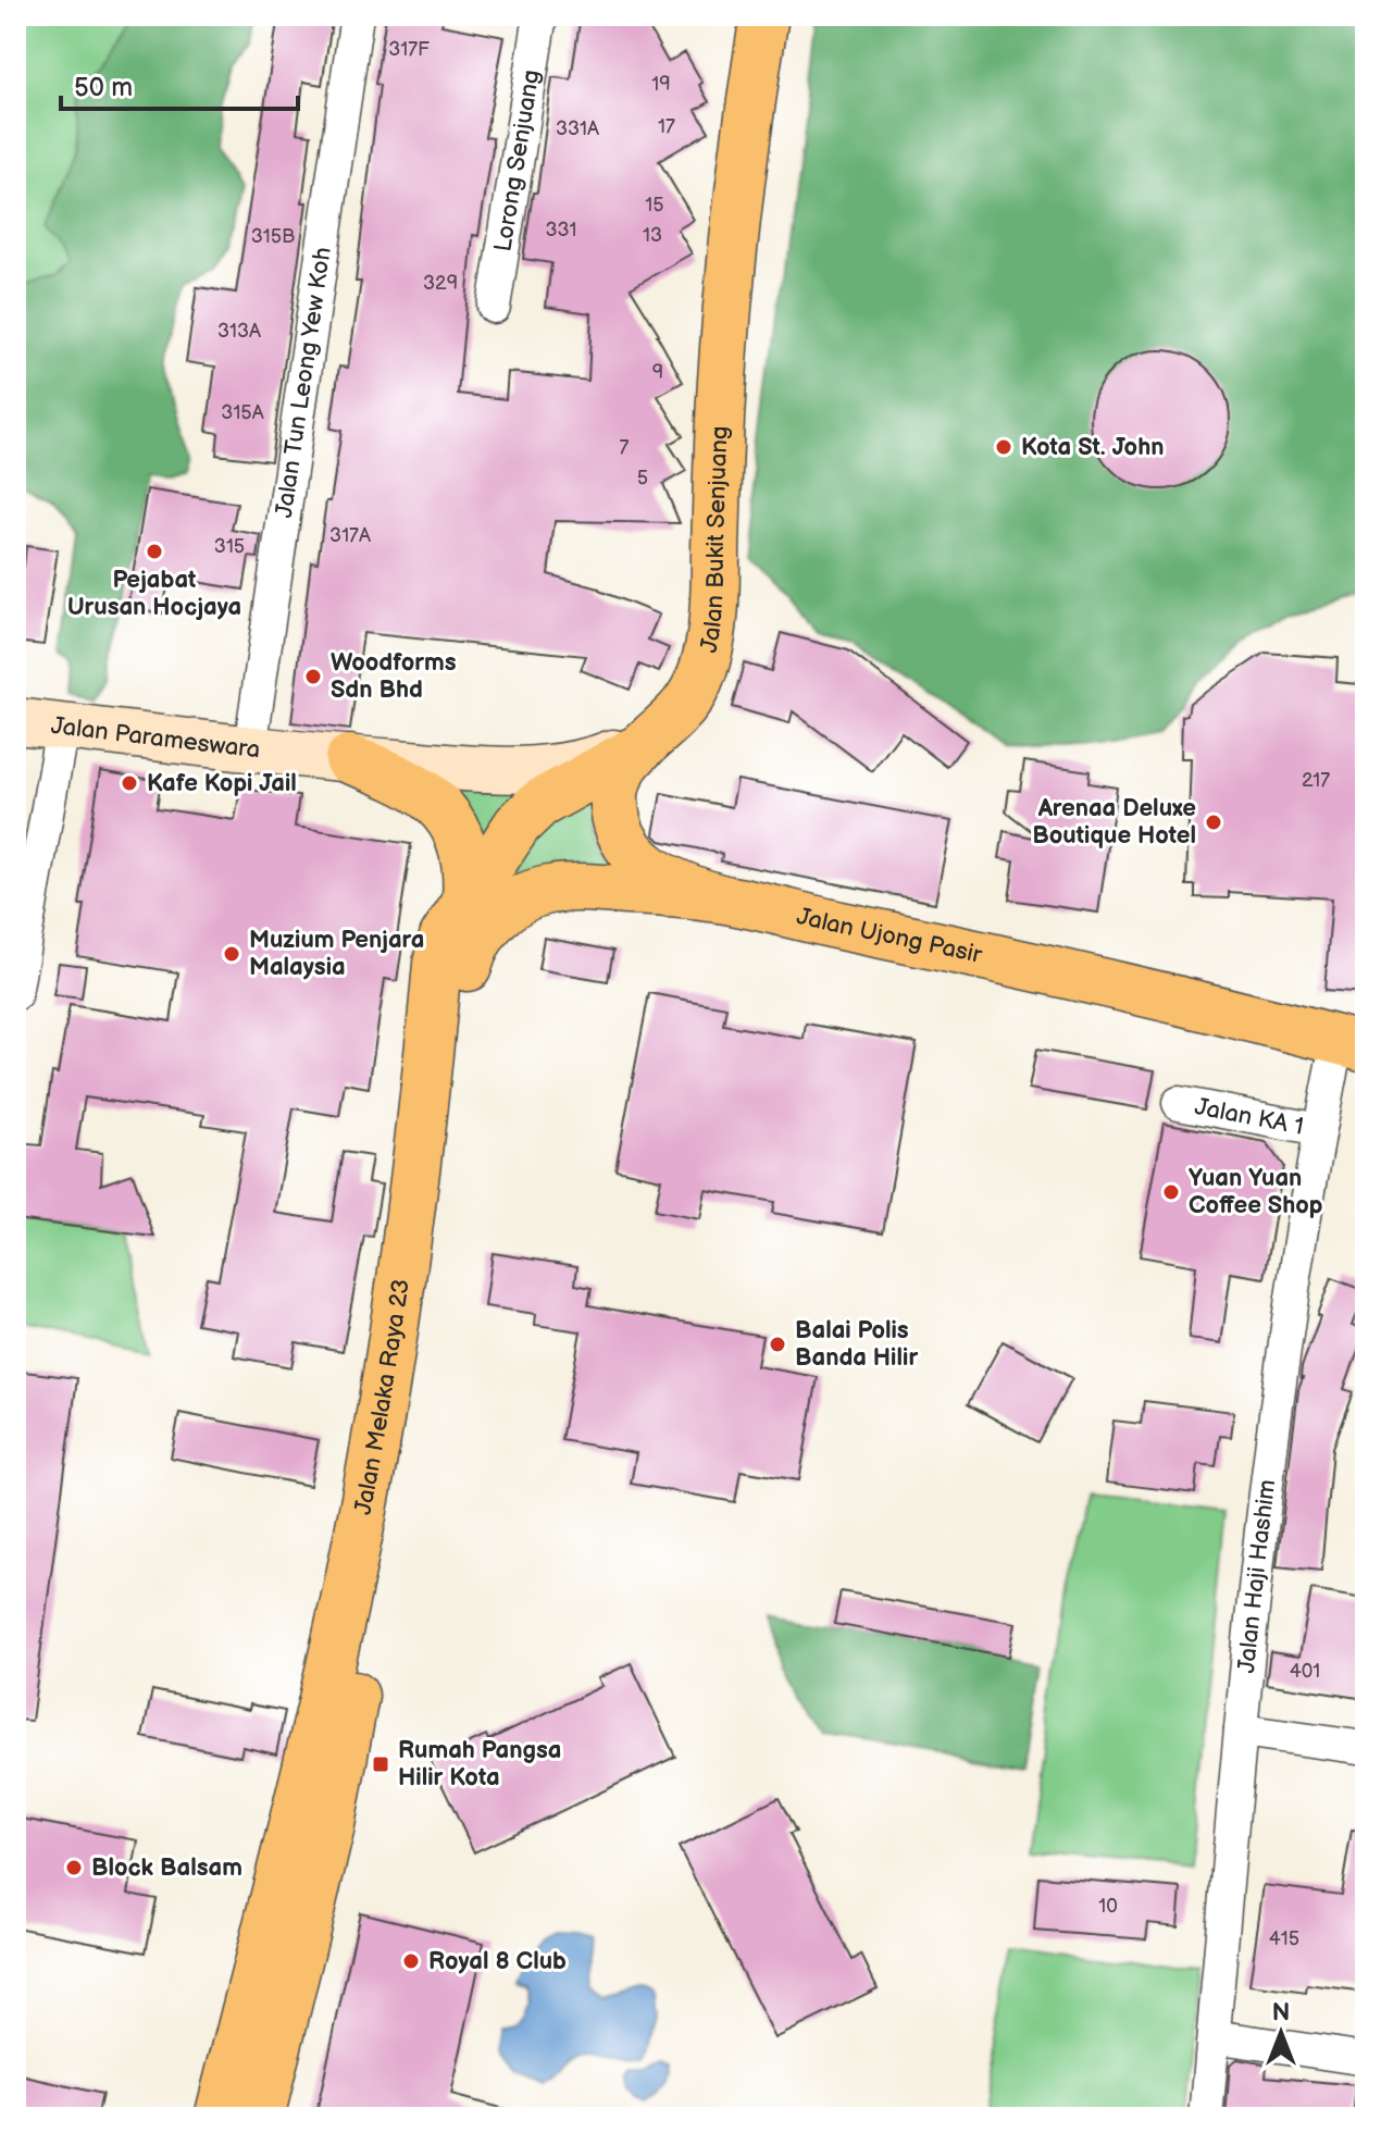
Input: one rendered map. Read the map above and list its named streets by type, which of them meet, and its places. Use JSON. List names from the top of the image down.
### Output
{
  "streets": {
    "main road": [
      "Jalan Bukit Senjuang",
      "Jalan Parameswara",
      "Jalan Ujong Pasir",
      "Jalan Melaka Raya 23"
    ],
    "street": [
      "Lorong Senjuang",
      "Jalan Tun Leong Yew Koh",
      "Jalan KA 1",
      "Jalan Haji Hashim"
    ]
  },
  "crossings": [
    ["Jalan Tun Leong Yew Koh", "Jalan Parameswara"],
    ["Jalan Bukit Senjuang", "Jalan Parameswara"],
    ["Jalan Bukit Senjuang", "Jalan Melaka Raya 23"],
    ["Jalan Ujong Pasir", "Jalan Melaka Raya 23"],
    ["Jalan Ujong Pasir", "Jalan Haji Hashim"],
    ["Jalan KA 1", "Jalan Haji Hashim"]
  ],
  "places": {
    "other": [
      "Kota St. John",
      "Pejabat Urusan Hocjaya",
      "Woodforms Sdn Bhd",
      "Kafe Kopi Jail",
      "Arenaa Deluxe Boutique Hotel",
      "Muzium Penjara Malaysia",
      "Yuan Yuan Coffee Shop",
      "Balai Polis Banda Hilir",
      "Block Balsam",
      "Royal 8 Club"
    ],
    "transit": ["Rumah Pangsa Hilir Kota"]
  },
  "house_numbers": [
    "317F",
    "19",
    "17",
    "331A",
    "15",
    "331",
    "13",
    "315B",
    "329",
    "313A",
    "9",
    "315A",
    "7",
    "5",
    "317A",
    "315",
    "217",
    "401",
    "10",
    "415"
  ],
  "scale_bar": "50 m",
  "north": "top"
}
